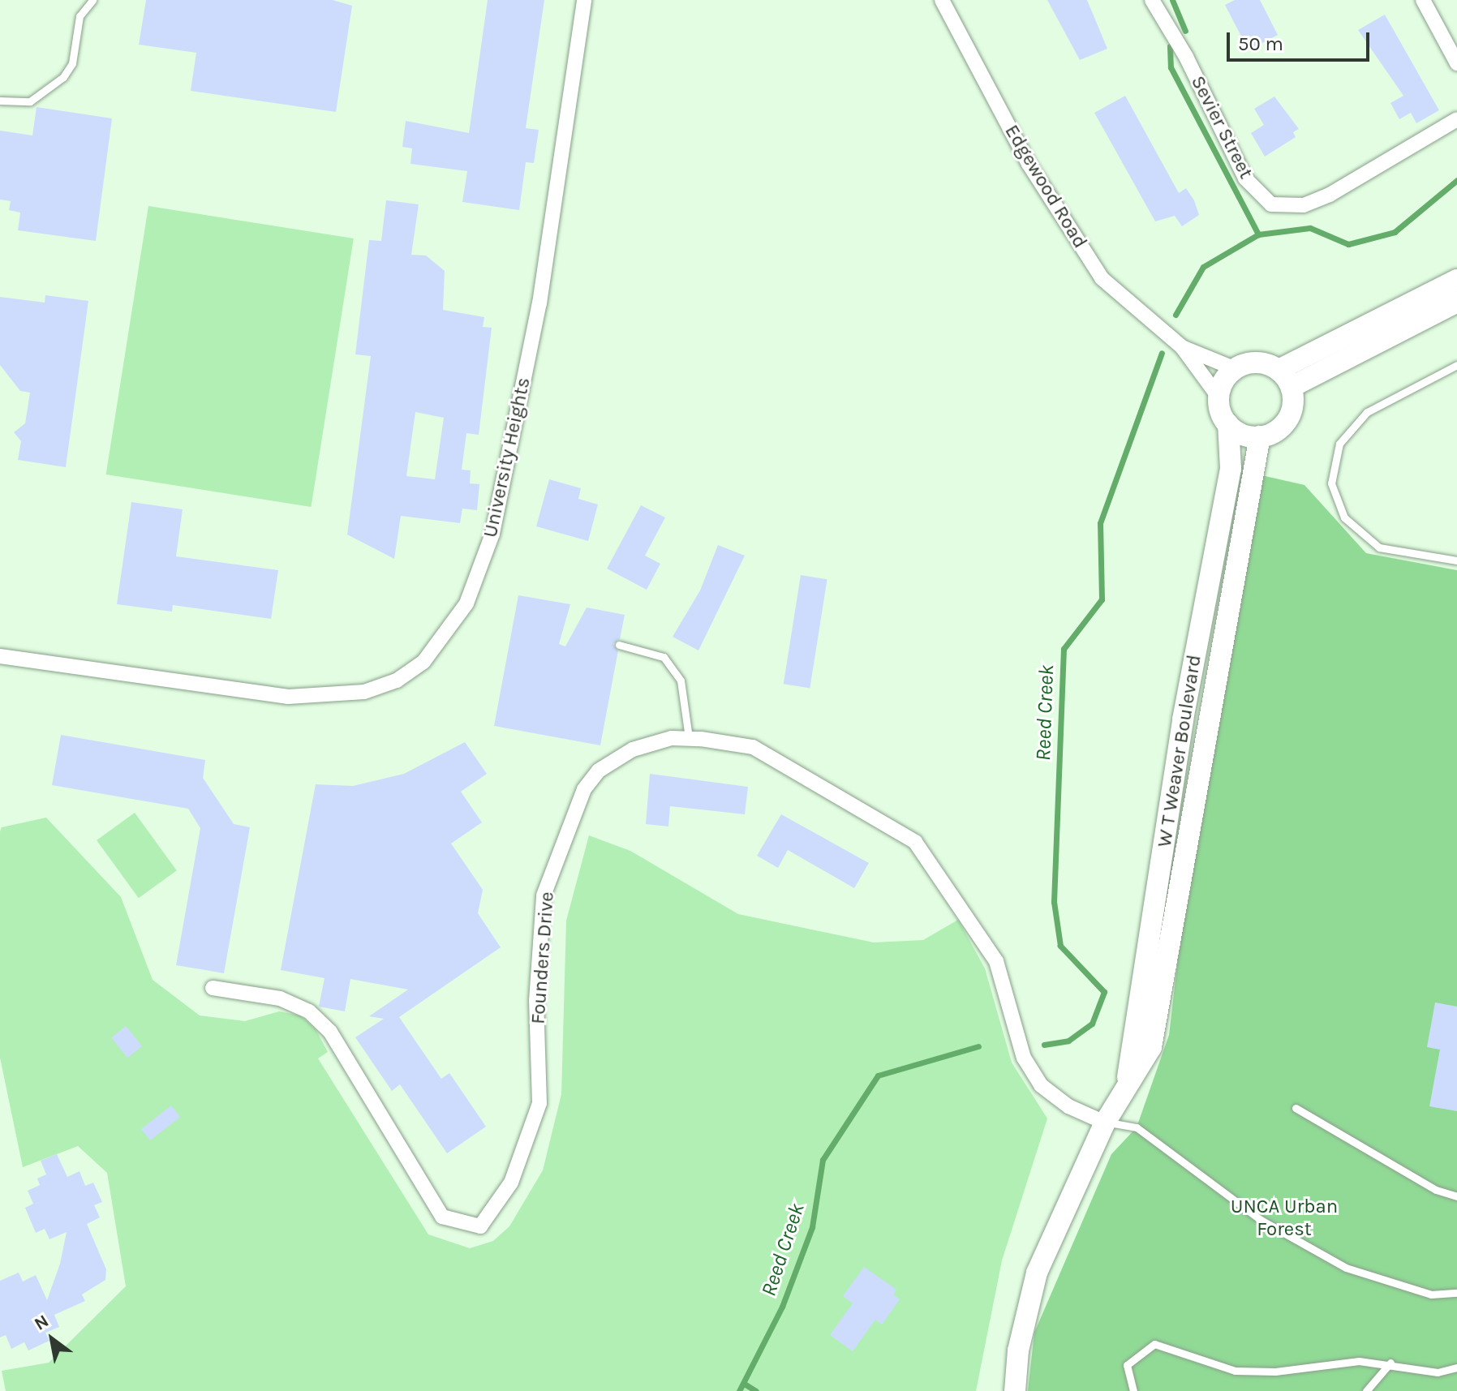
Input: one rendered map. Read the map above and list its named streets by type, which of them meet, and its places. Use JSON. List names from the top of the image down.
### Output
{
  "streets": {
    "main road": ["W T Weaver Boulevard"],
    "street": [
      "Sevier Street",
      "Edgewood Road",
      "University Heights",
      "Founders Drive"
    ]
  },
  "crossings": [
    ["Edgewood Road", "W T Weaver Boulevard"],
    ["W T Weaver Boulevard", "Founders Drive"]
  ],
  "water": ["Reed Creek"],
  "parks": ["UNCA Urban Forest"],
  "scale_bar": "50 m",
  "north": "top left"
}
